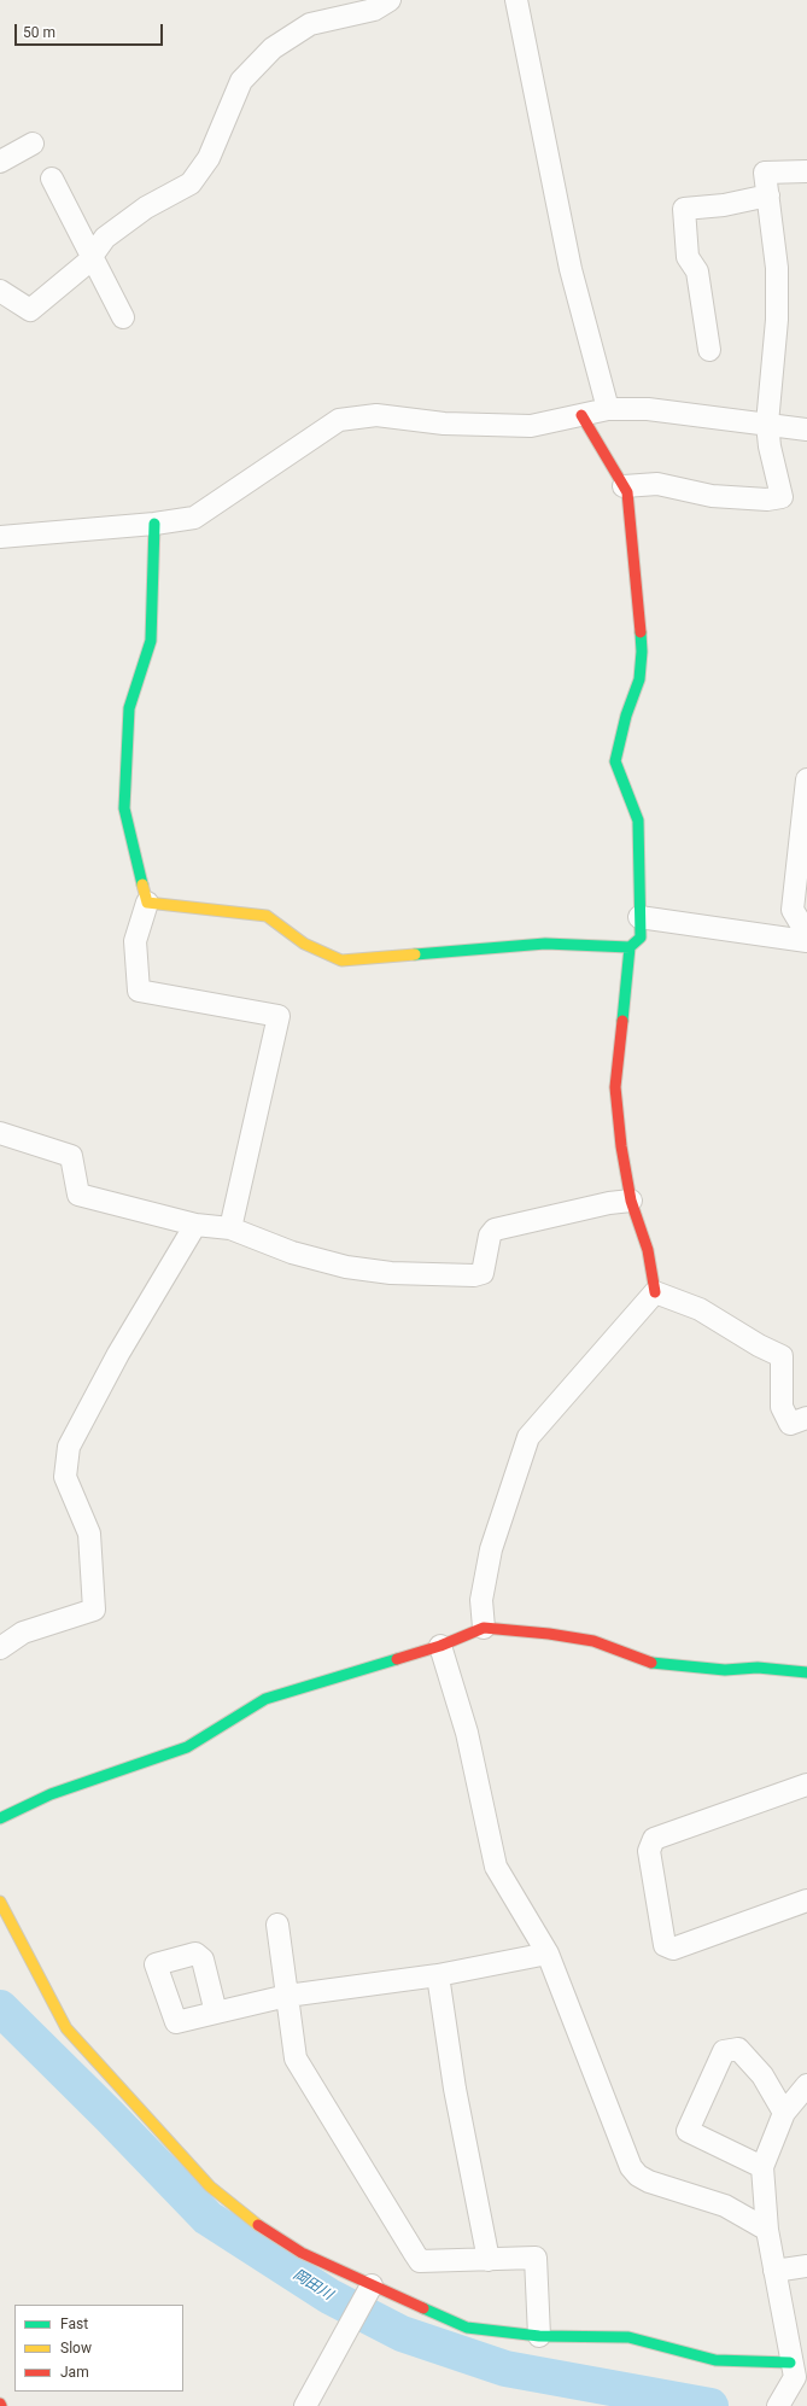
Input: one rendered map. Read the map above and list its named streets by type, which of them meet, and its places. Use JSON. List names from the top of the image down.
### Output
{
  "water": ["岡田川"],
  "legend": ["Fast", "Slow", "Jam"],
  "scale_bar": "50 m"
}
